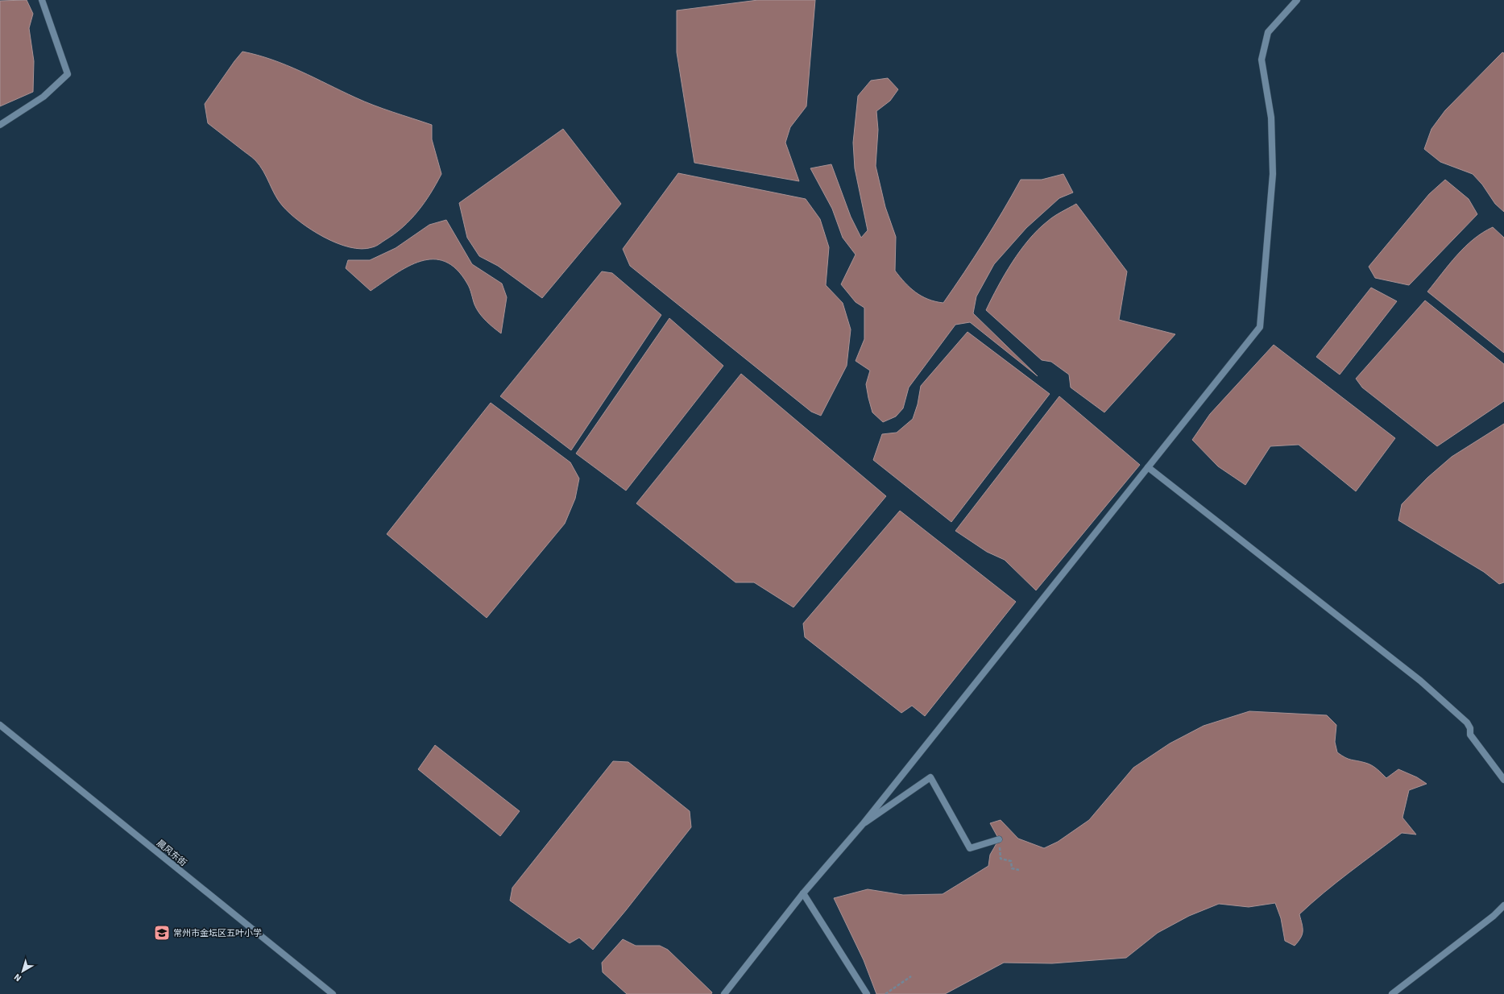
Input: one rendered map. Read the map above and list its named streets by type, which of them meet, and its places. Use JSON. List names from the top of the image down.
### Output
{
  "streets": {
    "street": ["晨风东街"]
  },
  "places": {
    "school or university": ["常州市金坛区五叶小学"]
  },
  "north": "bottom left"
}
